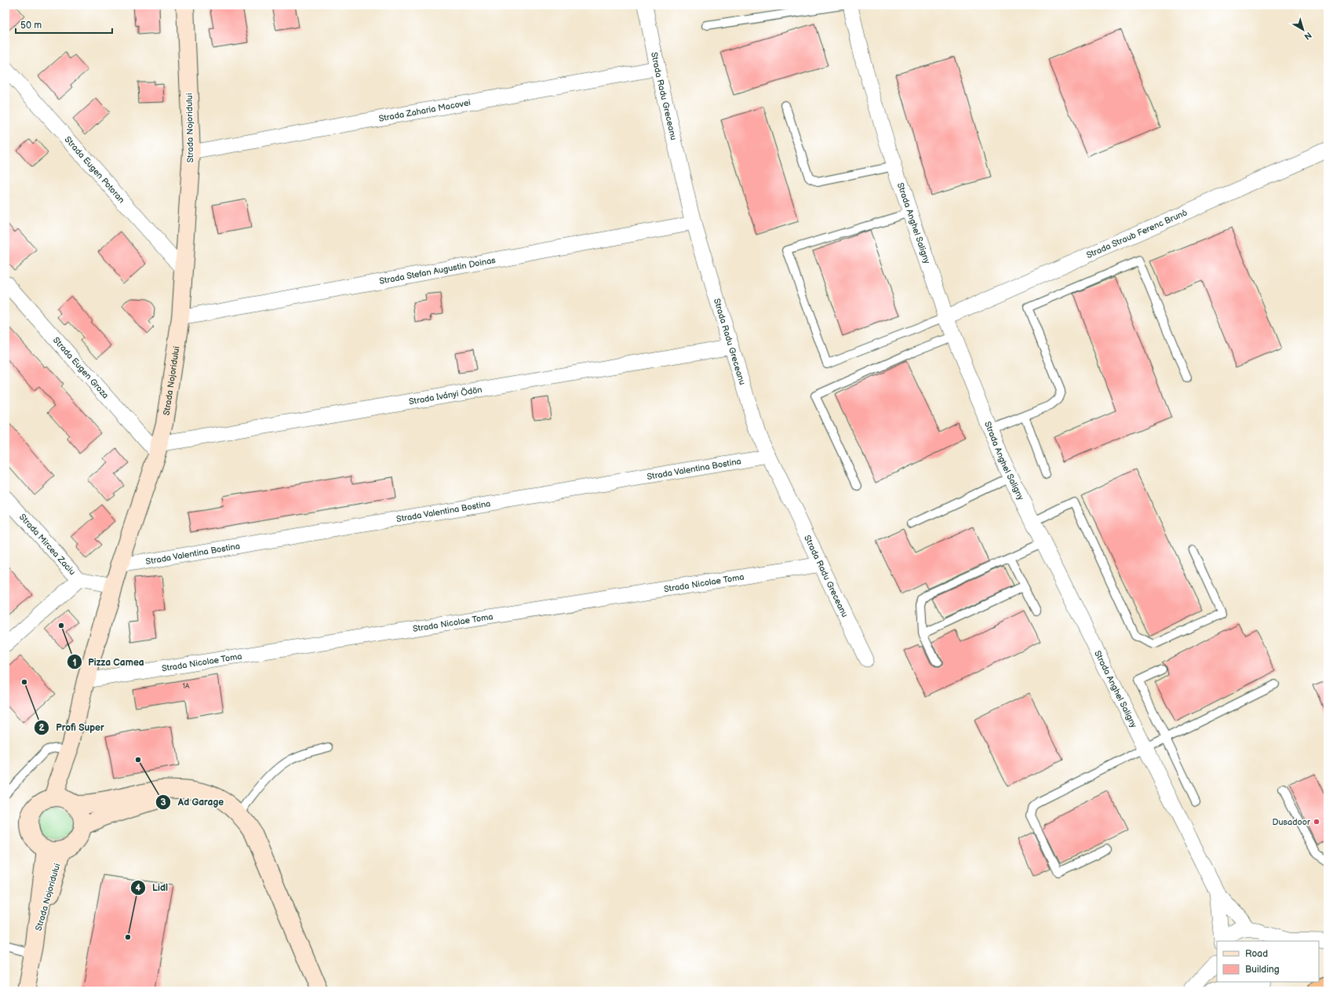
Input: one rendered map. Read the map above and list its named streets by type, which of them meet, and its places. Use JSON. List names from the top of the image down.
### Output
{
  "streets": {
    "main road": ["Strada Nojoridului"],
    "street": [
      "Strada Radu Greceanu",
      "Strada Zaharia Macovei",
      "Strada Eugen Potoran",
      "Strada Anghel Saligny",
      "Strada Straub Ferenc Brunó",
      "Strada Stefan Augustin Doinas",
      "Strada Eugen Groza",
      "Strada Iványi Ödön",
      "Strada Valentina Bostina",
      "Strada Mircea Zaciu",
      "Strada Nicolae Toma"
    ]
  },
  "crossings": [
    ["Strada Radu Greceanu", "Strada Zaharia Macovei"],
    ["Strada Radu Greceanu", "Strada Stefan Augustin Doinas"],
    ["Strada Radu Greceanu", "Strada Iványi Ödön"],
    ["Strada Radu Greceanu", "Strada Valentina Bostina"],
    ["Strada Radu Greceanu", "Strada Nicolae Toma"],
    ["Strada Zaharia Macovei", "Strada Nojoridului"],
    ["Strada Nojoridului", "Strada Eugen Potoran"],
    ["Strada Nojoridului", "Strada Stefan Augustin Doinas"],
    ["Strada Nojoridului", "Strada Eugen Groza"],
    ["Strada Nojoridului", "Strada Iványi Ödön"],
    ["Strada Nojoridului", "Strada Valentina Bostina"],
    ["Strada Nojoridului", "Strada Mircea Zaciu"],
    ["Strada Nojoridului", "Strada Nicolae Toma"],
    ["Strada Anghel Saligny", "Strada Straub Ferenc Brunó"],
    ["Strada Eugen Groza", "Strada Iványi Ödön"]
  ],
  "places": [
    "Pizza Camea",
    "Profi Super",
    "Ad Garage",
    "Dusadoor",
    "Lidl"
  ],
  "house_numbers": ["1A"],
  "legend": ["Road", "Building"],
  "scale_bar": "50 m",
  "north": "bottom right"
}
